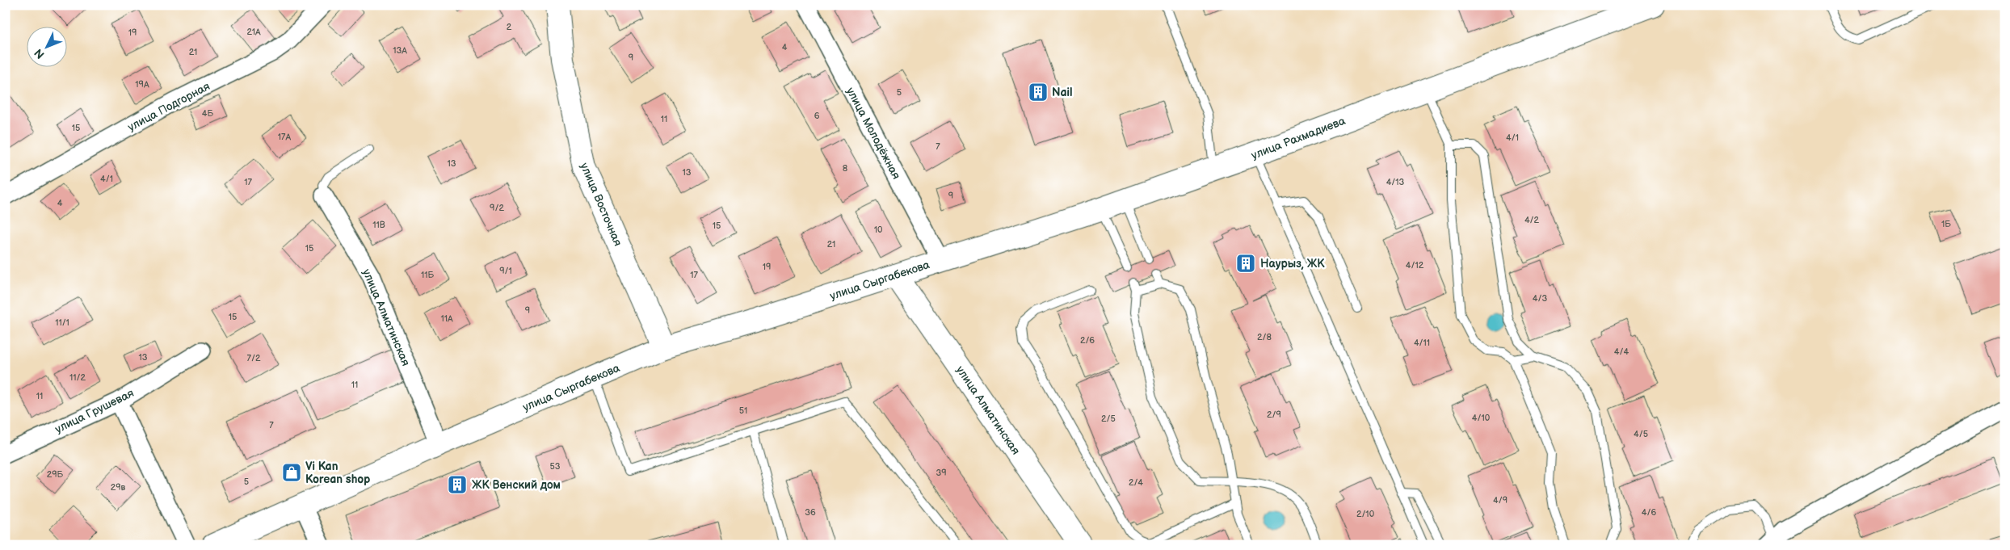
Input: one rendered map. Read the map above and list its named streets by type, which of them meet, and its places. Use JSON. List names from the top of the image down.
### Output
{
  "streets": {
    "street": [
      "улица Подгорная",
      "улица Молодёжная",
      "улица Рахмадиева",
      "улица Восточная",
      "улица Сыргабекова",
      "улица Алматинская",
      "улица Грушевая"
    ]
  },
  "crossings": [
    ["улица Молодёжная", "улица Рахмадиева"],
    ["улица Молодёжная", "улица Сыргабекова"],
    ["улица Рахмадиева", "улица Сыргабекова"],
    ["улица Восточная", "улица Сыргабекова"],
    ["улица Сыргабекова", "улица Алматинская"]
  ],
  "places": {
    "building": ["Nail", "Наурыз, ЖК", "ЖК Венский дом"],
    "shop": ["Vi Kan Korean shop"]
  },
  "house_numbers": [
    "2",
    "21А",
    "19",
    "4",
    "13А",
    "21",
    "9",
    "19А",
    "5",
    "4Б",
    "6",
    "11",
    "15",
    "17А",
    "4/1",
    "7",
    "13",
    "8",
    "13",
    "4/1",
    "17",
    "4/13",
    "9",
    "4",
    "9/2",
    "4/2",
    "1Б",
    "11В",
    "15",
    "10",
    "21",
    "15",
    "4/12",
    "19",
    "9/1",
    "11Б",
    "17",
    "4/3",
    "9",
    "15",
    "11А",
    "11/1",
    "2/8",
    "2/6",
    "4/11",
    "4/4",
    "13",
    "7/2",
    "11/2",
    "11",
    "11",
    "51",
    "2/9",
    "4/10",
    "2/5",
    "7",
    "4/5",
    "53",
    "39",
    "29Б",
    "5",
    "2/4",
    "29в",
    "4/9",
    "36",
    "4/6",
    "2/10"
  ],
  "north": "bottom left"
}
